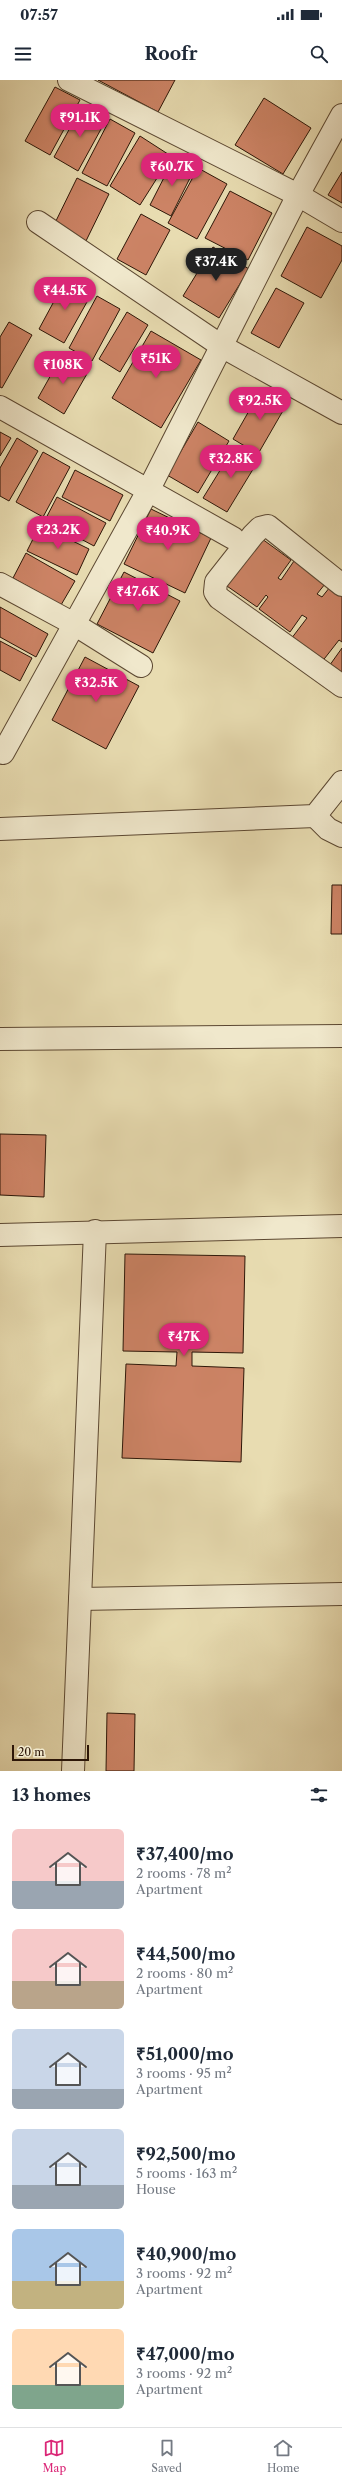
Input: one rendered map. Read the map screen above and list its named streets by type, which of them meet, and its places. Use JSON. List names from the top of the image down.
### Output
{
  "scale_bar": "20 m",
  "page": {
    "status": "07:57",
    "header": "Roofr",
    "price": [
      "₹91.1K",
      "₹60.7K",
      "₹37.4K",
      "₹44.5K",
      "₹51K",
      "₹108K",
      "₹92.5K",
      "₹32.8K",
      "₹23.2K",
      "₹40.9K",
      "₹47.6K",
      "₹32.5K",
      "₹47K"
    ],
    "scale": "20 m",
    "heading": "13 homes",
    "list": [
      {
        "name": "₹37,400/mo",
        "note": "2 rooms · 78 m² · Apartment"
      },
      {
        "name": "₹44,500/mo",
        "note": "2 rooms · 80 m² · Apartment"
      },
      {
        "name": "₹51,000/mo",
        "note": "3 rooms · 95 m² · Apartment"
      },
      {
        "name": "₹92,500/mo",
        "note": "5 rooms · 163 m² · House"
      },
      {
        "name": "₹40,900/mo",
        "note": "3 rooms · 92 m² · Apartment"
      },
      {
        "name": "₹47,000/mo",
        "note": "3 rooms · 92 m² · Apartment"
      }
    ],
    "tabs": ["Map", "Saved", "Home"]
  }
}
